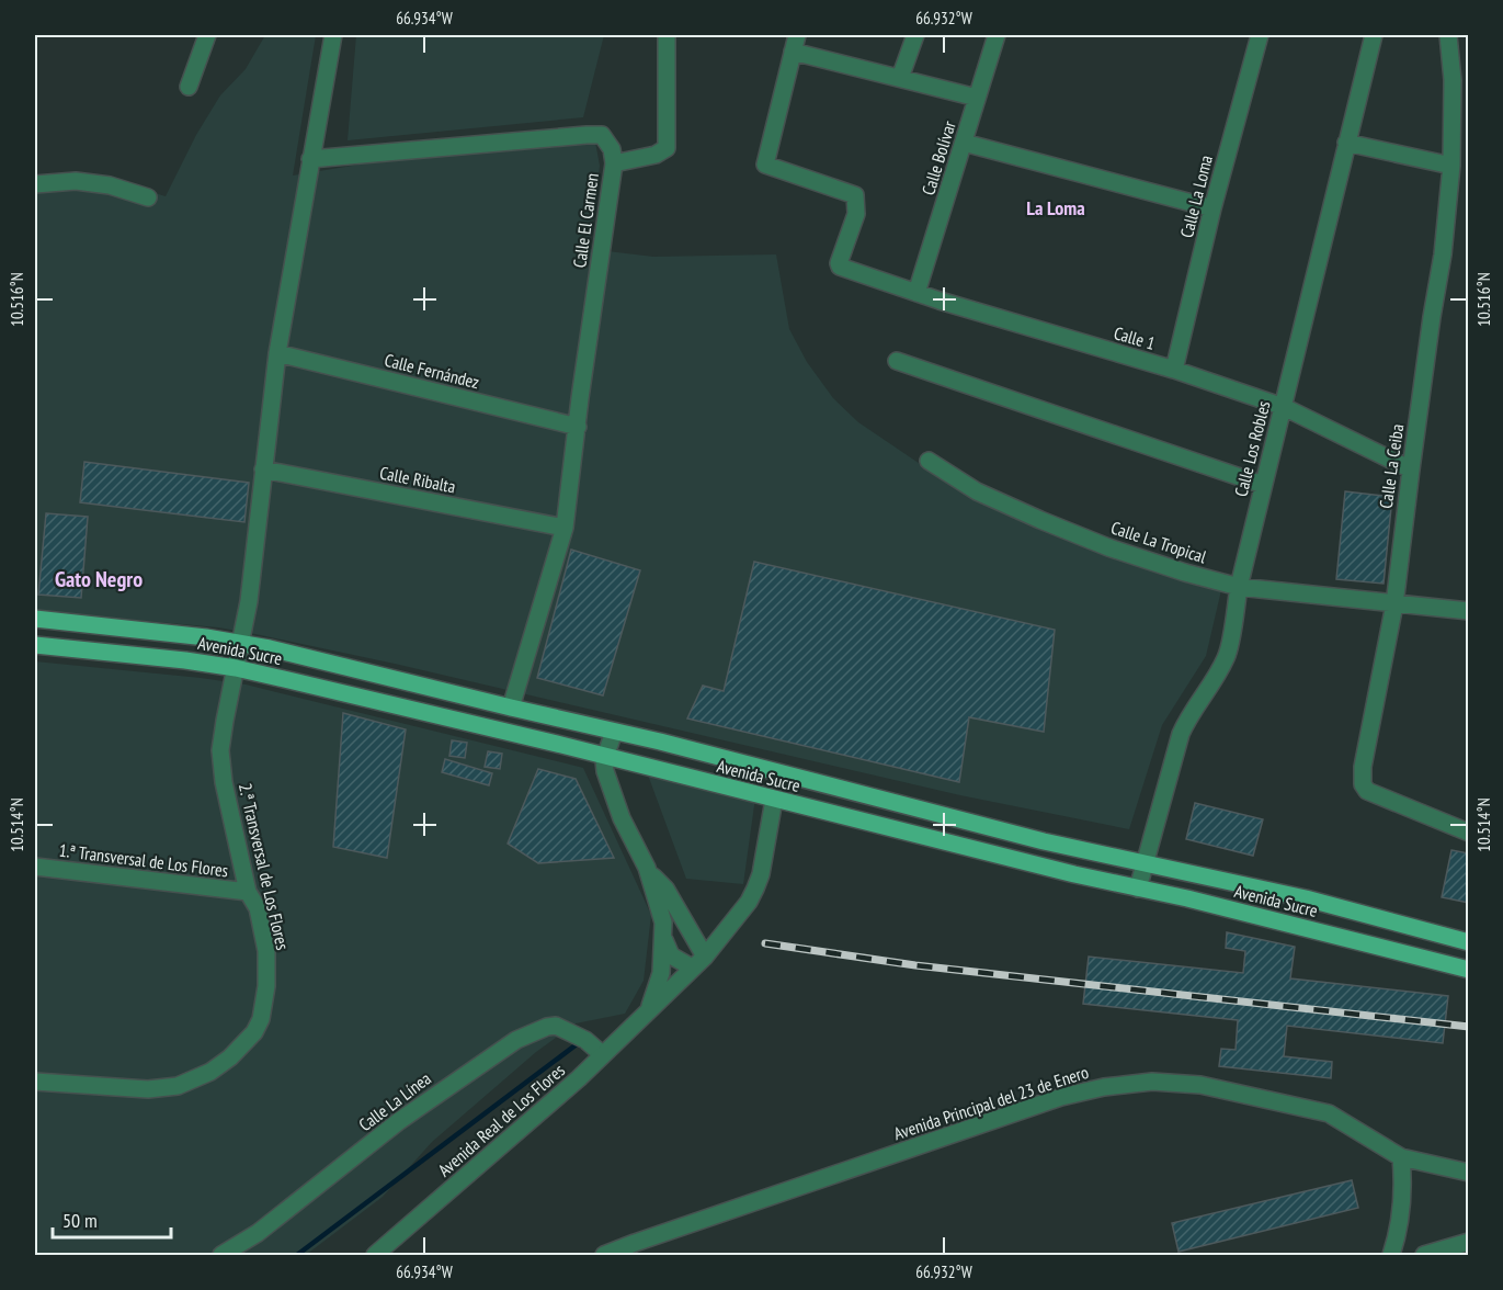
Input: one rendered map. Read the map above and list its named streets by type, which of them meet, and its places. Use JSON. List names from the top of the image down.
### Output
{
  "streets": {
    "main road": ["Avenida Sucre"],
    "street": [
      "Calle Bolívar",
      "Calle La Loma",
      "Calle El Carmen",
      "Calle 1",
      "Calle Fernández",
      "Calle Los Robles",
      "Calle La Ceiba",
      "Calle Ribalta",
      "Calle La Tropical",
      "1.ª Transversal de Los Flores",
      "2.ª Transversal de Los Flores",
      "Calle La Línea",
      "Avenida Principal del 23 de Enero",
      "Avenida Real de Los Flores"
    ]
  },
  "crossings": [
    ["Calle Bolívar", "Calle 1"],
    ["Calle La Loma", "Calle 1"],
    ["Calle El Carmen", "Calle Fernández"],
    ["Calle El Carmen", "Calle Ribalta"],
    ["Calle El Carmen", "Avenida Sucre"],
    ["Calle El Carmen", "2.ª Transversal de Los Flores"],
    ["Calle 1", "Calle Los Robles"],
    ["Calle 1", "Calle La Ceiba"],
    ["Calle Fernández", "2.ª Transversal de Los Flores"],
    ["Calle Los Robles", "Calle La Tropical"],
    ["Calle Los Robles", "Avenida Sucre"],
    ["Calle La Ceiba", "Calle La Tropical"],
    ["Calle Ribalta", "2.ª Transversal de Los Flores"],
    ["Avenida Sucre", "2.ª Transversal de Los Flores"],
    ["Avenida Sucre", "Avenida Real de Los Flores"],
    ["1.ª Transversal de Los Flores", "2.ª Transversal de Los Flores"],
    ["Calle La Línea", "Avenida Real de Los Flores"]
  ],
  "districts": ["La Loma", "Gato Negro"],
  "scale_bar": "50 m",
  "coordinates": [
    "66.934°W",
    "66.932°W",
    "10.516°N",
    "10.514°N"
  ]
}
